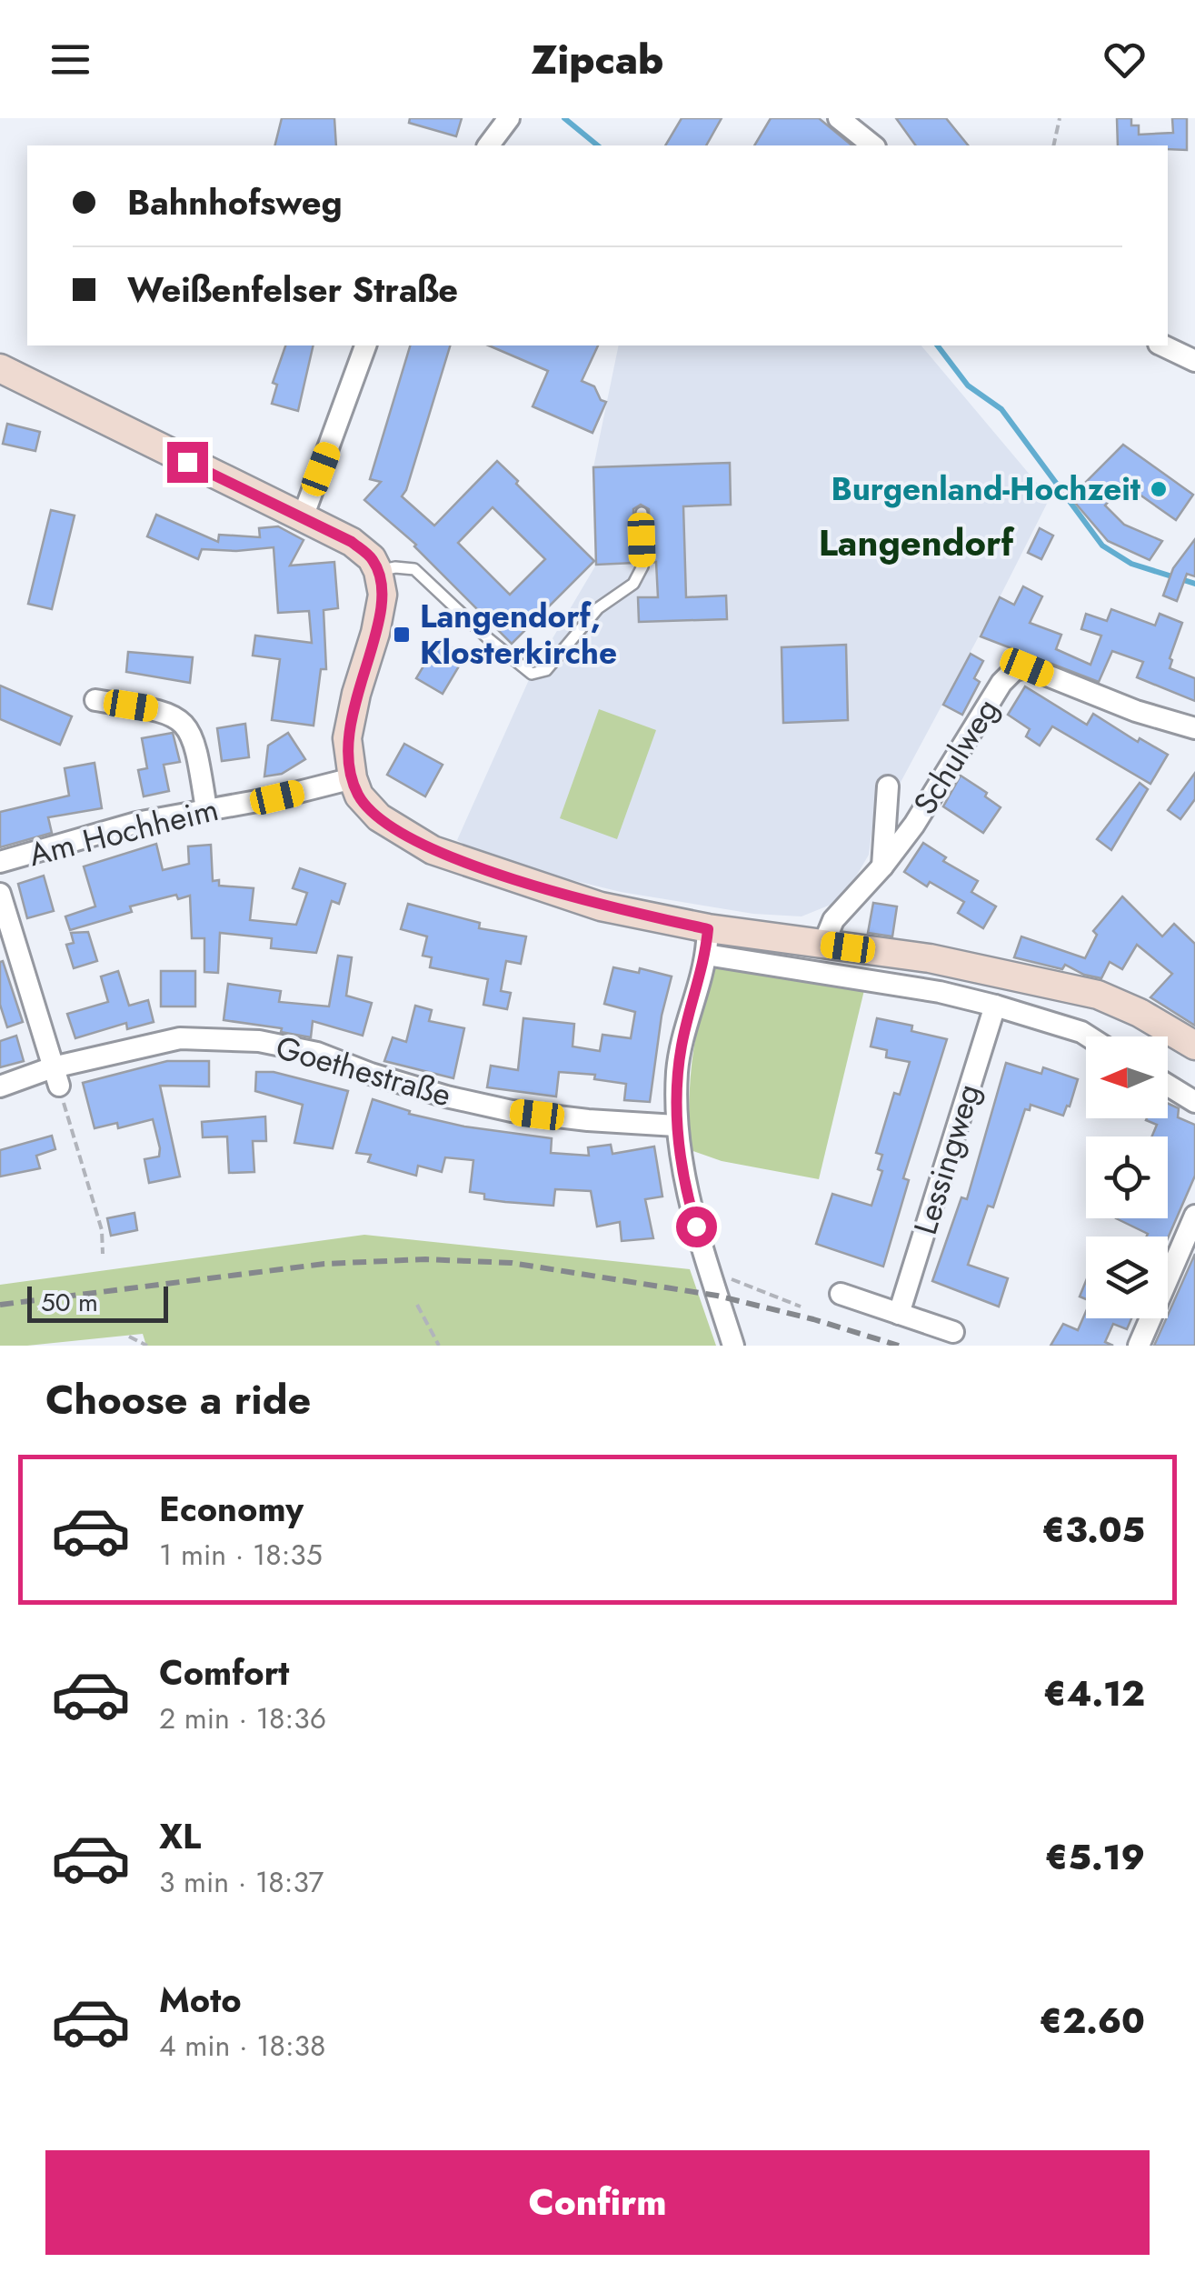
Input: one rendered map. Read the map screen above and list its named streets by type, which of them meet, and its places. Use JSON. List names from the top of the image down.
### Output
{
  "streets": {
    "street": [
      "Schulweg",
      "Am Hochheim",
      "Goethestraße",
      "Lessingweg"
    ]
  },
  "districts": ["Langendorf"],
  "places": {
    "other": ["Burgenland-Hochzeit"],
    "transit": ["Langendorf, Klosterkirche"]
  },
  "scale_bar": "50 m",
  "north": "left",
  "page": {
    "header": "Zipcab",
    "banner": ["Bahnhofsweg", "Weißenfelser Straße"],
    "scale": "50 m",
    "heading": "Choose a ride",
    "list": [
      {
        "name": "Economy",
        "note": "1 min · 18:35",
        "value": "€3.05"
      },
      {
        "name": "Comfort",
        "note": "2 min · 18:36",
        "value": "€4.12"
      },
      {
        "name": "XL",
        "note": "3 min · 18:37",
        "value": "€5.19"
      },
      {
        "name": "Moto",
        "note": "4 min · 18:38",
        "value": "€2.60"
      }
    ],
    "buttons": "Confirm"
  }
}
